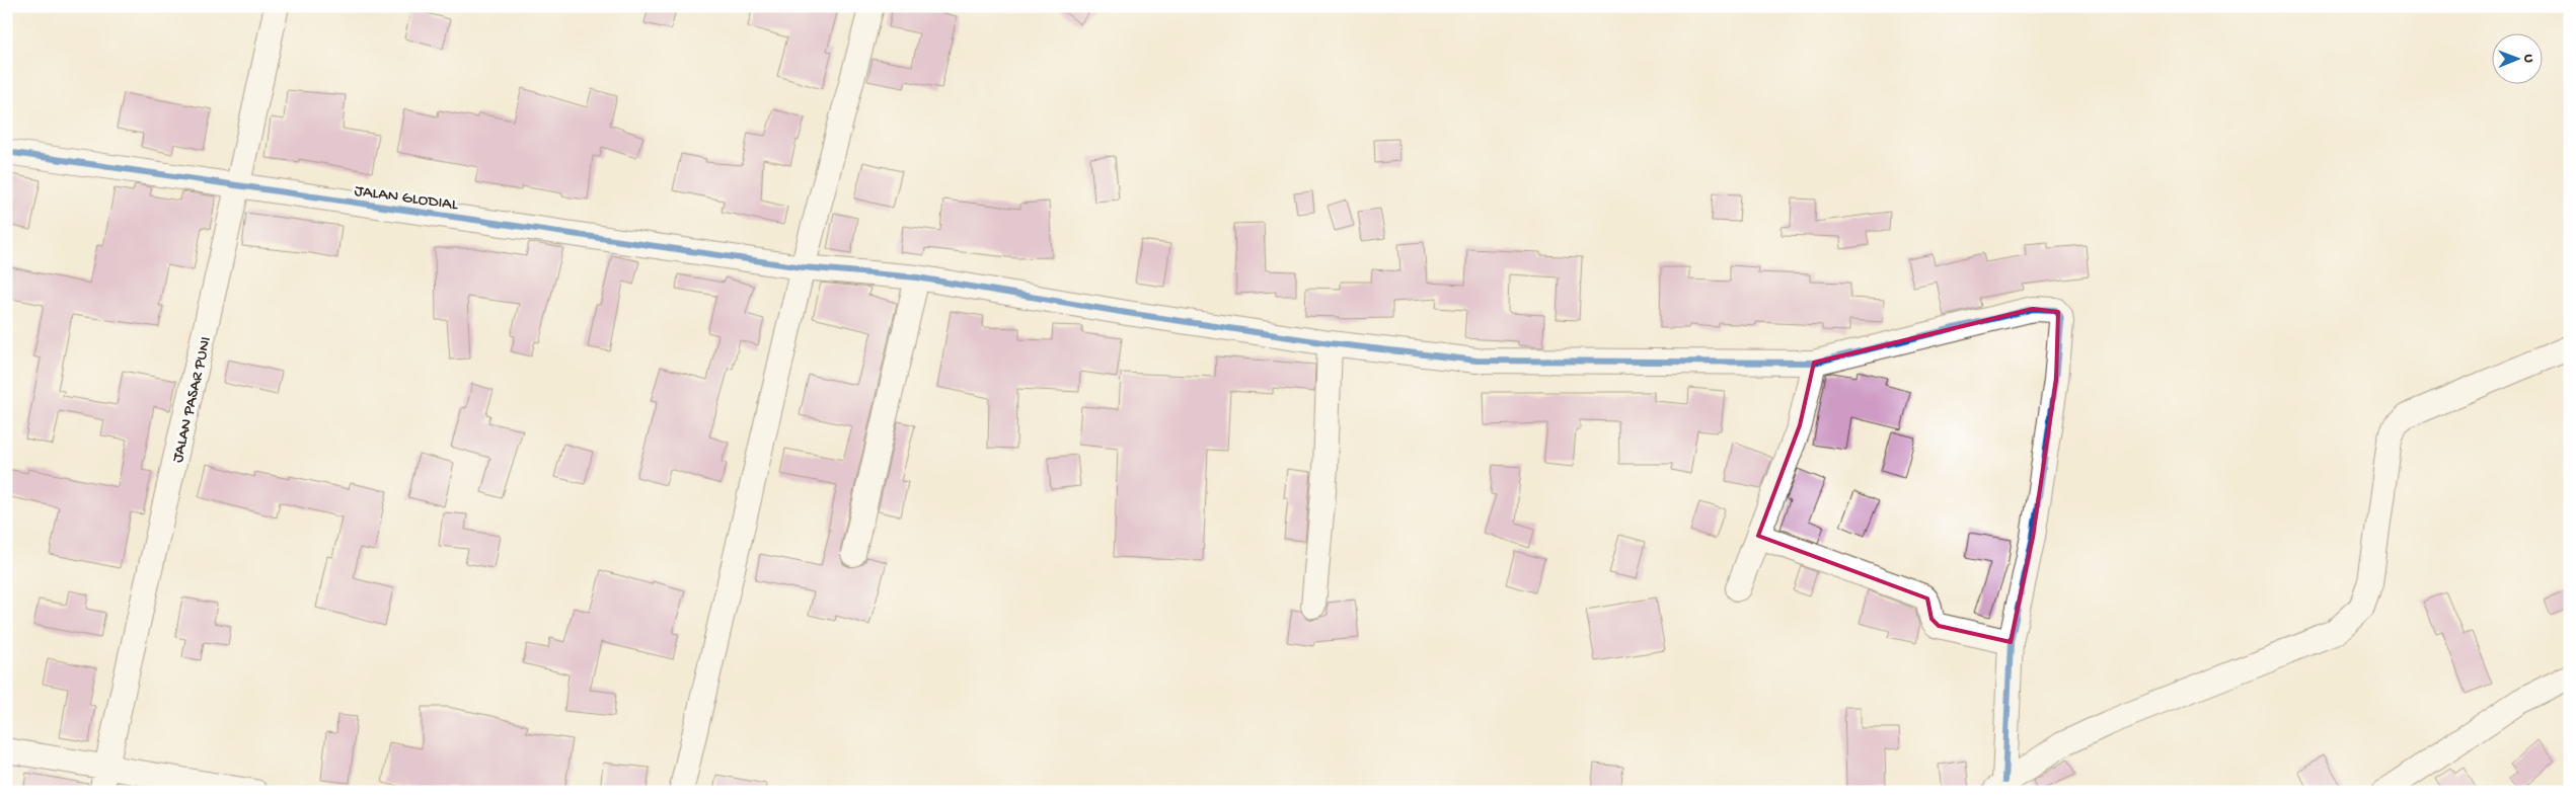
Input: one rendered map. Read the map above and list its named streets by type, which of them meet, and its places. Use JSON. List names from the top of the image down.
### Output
{
  "streets": {
    "street": ["JALAN GLODIAL", "JALAN PASAR PUNI"]
  },
  "crossings": [
    ["JALAN GLODIAL", "JALAN PASAR PUNI"]
  ],
  "north": "right"
}
